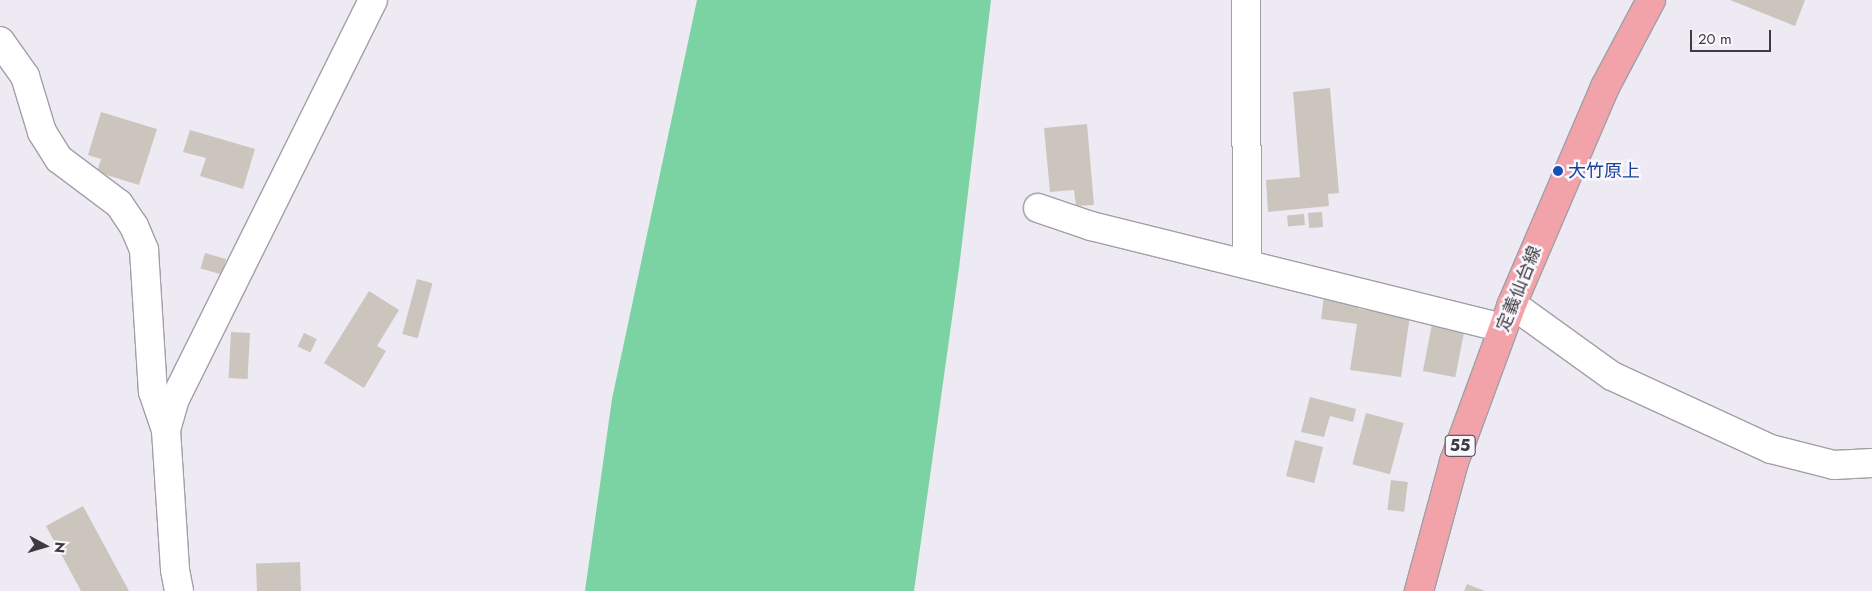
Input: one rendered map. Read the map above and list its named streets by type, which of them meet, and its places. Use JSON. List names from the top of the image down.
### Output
{
  "streets": {
    "main road": ["定義仙台線", "55"]
  },
  "places": ["大竹原上"],
  "scale_bar": "20 m",
  "north": "right"
}
